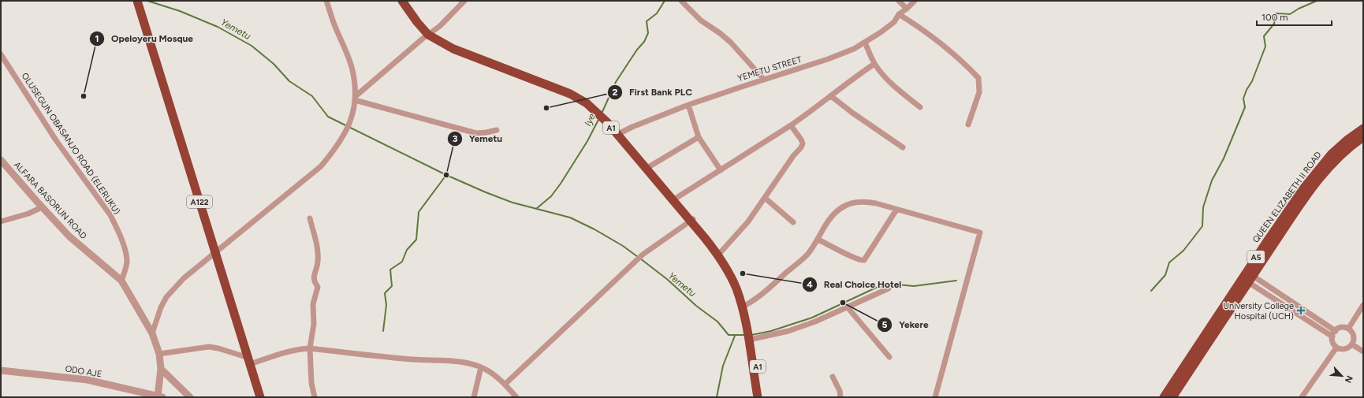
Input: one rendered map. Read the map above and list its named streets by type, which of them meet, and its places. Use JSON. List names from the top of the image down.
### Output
{
  "streets": {
    "highway": [
      "A1",
      "QUEEN ELIZABETH II ROAD",
      "A122",
      "A5"
    ],
    "street": [
      "YEMETU STREET",
      "OLUSEGUN OBASANJO ROAD (ELERUKU)",
      "ALFARA BASORUN ROAD",
      "ODO AJE"
    ]
  },
  "crossings": [
    ["YEMETU STREET", "A1"],
    ["OLUSEGUN OBASANJO ROAD (ELERUKU)", "ALFARA BASORUN ROAD"],
    ["ALFARA BASORUN ROAD", "ODO AJE"]
  ],
  "water": ["Yemetu", "Iye"],
  "places": {
    "other": [
      "Opeloyeru Mosque",
      "First Bank PLC",
      "Yemetu",
      "Real Choice Hotel",
      "Yekere"
    ],
    "health": ["University College Hospital (UCH)"]
  },
  "scale_bar": "100 m",
  "north": "bottom right"
}
